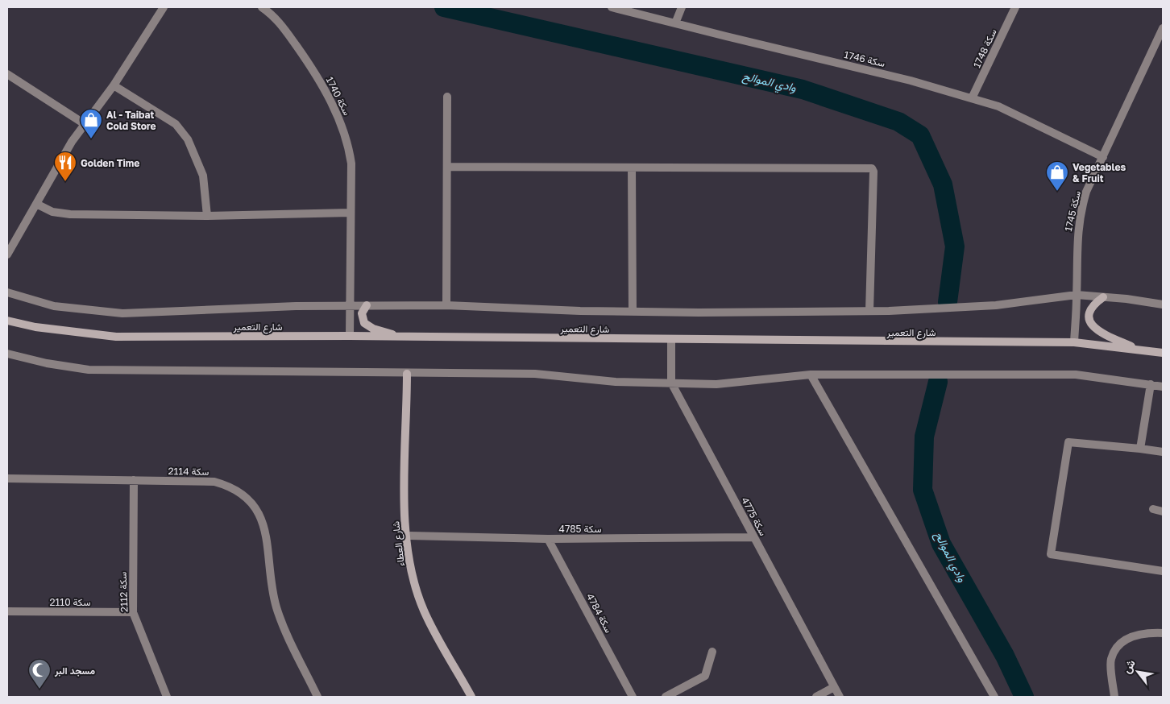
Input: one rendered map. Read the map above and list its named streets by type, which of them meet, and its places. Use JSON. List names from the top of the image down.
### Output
{
  "streets": {
    "main road": ["شارع التعمير", "شارع العطاء"],
    "street": [
      "سكة 1748",
      "سكة 1746",
      "سكة 1740",
      "سكة 1745",
      "سكة 2114",
      "سكة 4775",
      "سكة 4785",
      "سكة 2112",
      "سكة 2110",
      "سكة 4784"
    ]
  },
  "crossings": [
    ["سكة 1748", "سكة 1746"],
    ["سكة 1746", "سكة 1745"],
    ["سكة 1740", "شارع التعمير"],
    ["سكة 1745", "شارع التعمير"],
    ["شارع التعمير", "سكة 4775"],
    ["سكة 2114", "سكة 2112"],
    ["سكة 4775", "سكة 4785"],
    ["سكة 4785", "شارع العطاء"],
    ["سكة 4785", "سكة 4784"],
    ["سكة 2112", "سكة 2110"]
  ],
  "water": ["وادي الموالح"],
  "places": {
    "shop": ["Al - Taibat Cold Store", "Vegetables & Fruit"],
    "restaurant": ["Golden Time"],
    "mosque": ["مسجد البر"]
  },
  "north": "top left"
}
